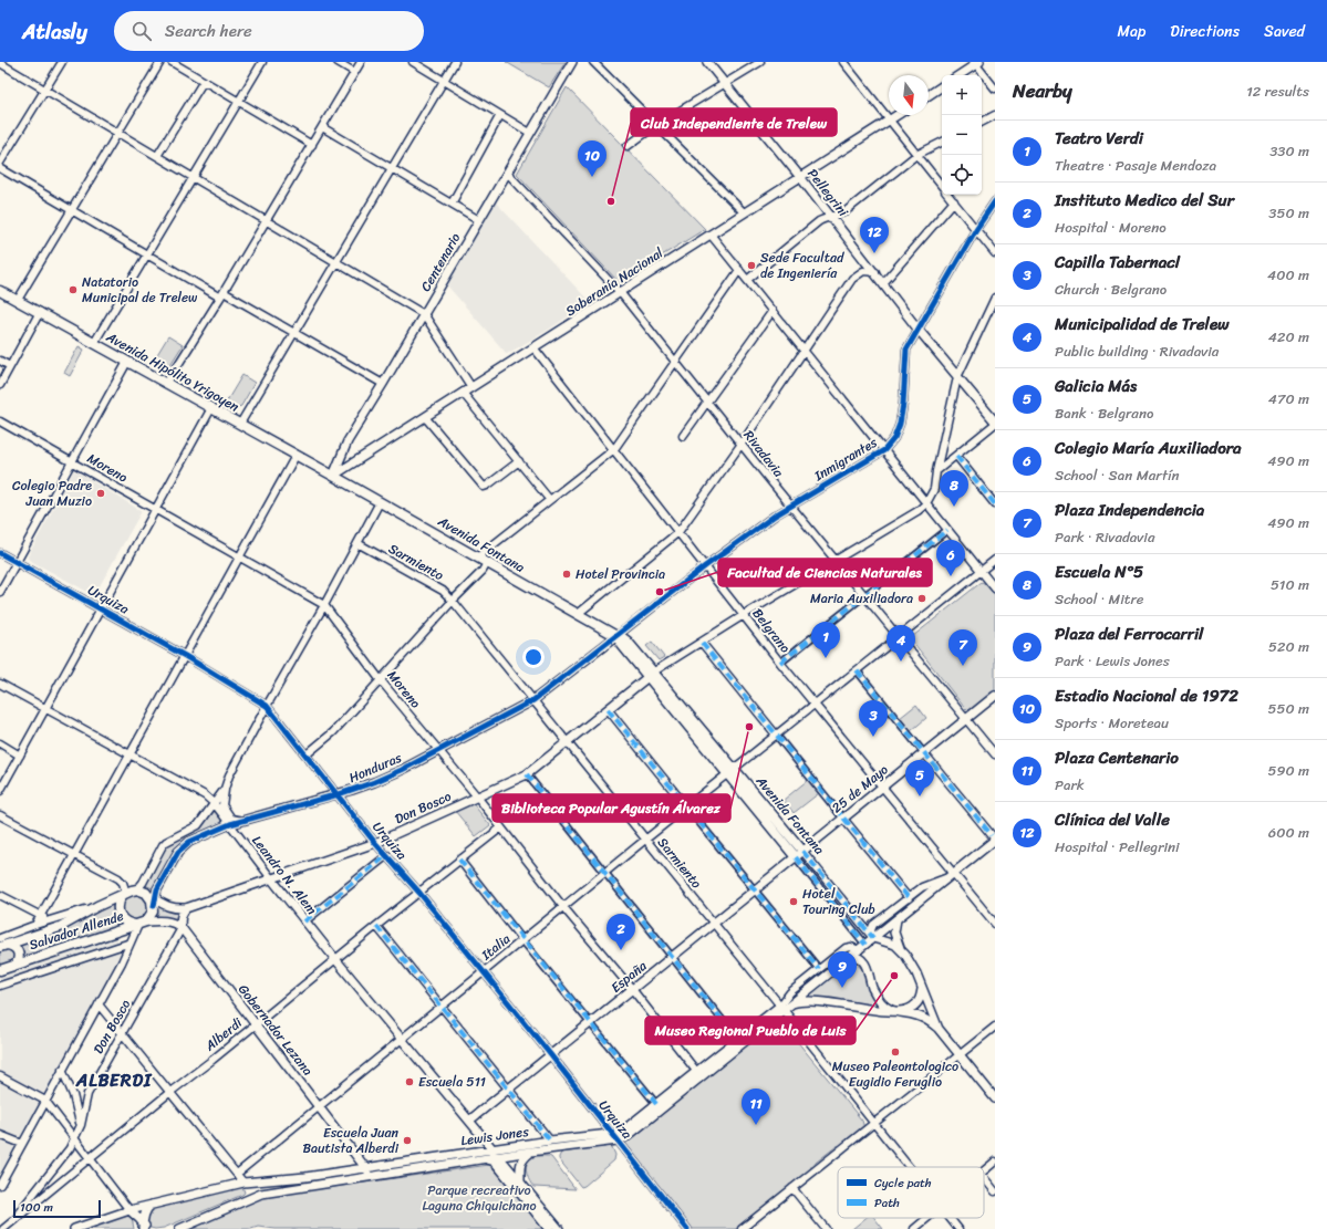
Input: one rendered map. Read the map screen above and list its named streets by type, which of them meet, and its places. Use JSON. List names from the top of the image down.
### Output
{
  "streets": {
    "main road": ["Avenida Hipólito Yrigoyen", "Avenida Fontana", "Salvador Allende"],
    "street": [
      "Pellegrini",
      "Centenario",
      "Soberanía Nacional",
      "Rivadavia",
      "Inmigrantes",
      "Moreno",
      "Sarmiento",
      "Urquiza",
      "Belgrano",
      "Honduras",
      "25 de Mayo",
      "Don Bosco",
      "Leandro N. Alem",
      "Italia",
      "España",
      "Gobernador Lezana",
      "Alberdi",
      "Lewis Jones"
    ]
  },
  "crossings": [
    ["Pellegrini", "Soberanía Nacional"],
    ["Pellegrini", "Inmigrantes"],
    ["Centenario", "Soberanía Nacional"],
    ["Centenario", "Avenida Hipólito Yrigoyen"],
    ["Centenario", "Rivadavia"],
    ["Centenario", "Avenida Fontana"],
    ["Soberanía Nacional", "Avenida Hipólito Yrigoyen"],
    ["Soberanía Nacional", "Rivadavia"],
    ["Soberanía Nacional", "Avenida Fontana"],
    ["Soberanía Nacional", "Belgrano"],
    ["Avenida Hipólito Yrigoyen", "Avenida Fontana"],
    ["Rivadavia", "Inmigrantes"],
    ["Rivadavia", "25 de Mayo"],
    ["Rivadavia", "Italia"],
    ["Inmigrantes", "Avenida Fontana"],
    ["Inmigrantes", "Belgrano"],
    ["Inmigrantes", "Honduras"],
    ["Moreno", "Honduras"],
    ["Moreno", "Don Bosco"],
    ["Moreno", "Italia"],
    ["Moreno", "España"],
    ["Moreno", "Alberdi"],
    ["Moreno", "Lewis Jones"],
    ["Avenida Fontana", "Honduras"],
    ["Avenida Fontana", "25 de Mayo"],
    ["Avenida Fontana", "Don Bosco"],
    ["Avenida Fontana", "Italia"],
    ["Avenida Fontana", "España"],
    ["Avenida Fontana", "Lewis Jones"],
    ["Sarmiento", "Honduras"],
    ["Sarmiento", "Don Bosco"],
    ["Sarmiento", "Italia"],
    ["Sarmiento", "España"],
    ["Sarmiento", "Lewis Jones"],
    ["Urquiza", "Honduras"],
    ["Urquiza", "Don Bosco"],
    ["Urquiza", "Italia"],
    ["Urquiza", "España"],
    ["Urquiza", "Alberdi"],
    ["Urquiza", "Lewis Jones"],
    ["Belgrano", "25 de Mayo"],
    ["Belgrano", "Italia"],
    ["Belgrano", "Lewis Jones"],
    ["Honduras", "Don Bosco"],
    ["Honduras", "Leandro N. Alem"],
    ["Honduras", "Salvador Allende"],
    ["25 de Mayo", "España"],
    ["Don Bosco", "Leandro N. Alem"],
    ["Don Bosco", "Salvador Allende"],
    ["Don Bosco", "Gobernador Lezana"],
    ["Don Bosco", "Alberdi"],
    ["Leandro N. Alem", "Italia"],
    ["Leandro N. Alem", "España"],
    ["Leandro N. Alem", "Alberdi"],
    ["Leandro N. Alem", "Lewis Jones"],
    ["Italia", "Gobernador Lezana"],
    ["Gobernador Lezana", "Alberdi"],
    ["Gobernador Lezana", "Lewis Jones"]
  ],
  "districts": ["ALBERDI"],
  "parks": ["Parque recreativo Laguna Chiquichano"],
  "places": [
    "Club Independiente de Trelew",
    "Sede Facultad de Ingeniería",
    "Natatorio Municipal de Trelew",
    "Colegio Padre Juan Muzio",
    "Hotel Provincia",
    "Facultad de Ciencias Naturales",
    "Maria Auxiliadora",
    "Biblioteca Popular Agustín Álvarez",
    "Hotel Touring Club",
    "Museo Regional Pueblo de Luis",
    "Museo Paleontologico Eugidio Feruglio",
    "Escuela 511",
    "Escuela Juan Bautista Alberdi"
  ],
  "legend": ["Cycle path", "Path"],
  "scale_bar": "100 m",
  "north": "bottom",
  "page": {
    "header": "Atlasly",
    "search": "Search here",
    "nav": ["Map", "Directions", "Saved"],
    "heading": ["Nearby", "12 results"],
    "map_buttons": ["+", "−"],
    "list": [
      {
        "mark": "1",
        "name": "Teatro Verdi",
        "note": "Theatre · Pasaje Mendoza",
        "value": "330 m"
      },
      {
        "mark": "2",
        "name": "Instituto Medico del Sur",
        "note": "Hospital · Moreno",
        "value": "350 m"
      },
      {
        "mark": "3",
        "name": "Capilla Tabernacl",
        "note": "Church · Belgrano",
        "value": "400 m"
      },
      {
        "mark": "4",
        "name": "Municipalidad de Trelew",
        "note": "Public building · Rivadavia",
        "value": "420 m"
      },
      {
        "mark": "5",
        "name": "Galicia Más",
        "note": "Bank · Belgrano",
        "value": "470 m"
      },
      {
        "mark": "6",
        "name": "Colegio María Auxiliadora",
        "note": "School · San Martín",
        "value": "490 m"
      },
      {
        "mark": "7",
        "name": "Plaza Independencia",
        "note": "Park · Rivadavia",
        "value": "490 m"
      },
      {
        "mark": "8",
        "name": "Escuela N°5",
        "note": "School · Mitre",
        "value": "510 m"
      },
      {
        "mark": "9",
        "name": "Plaza del Ferrocarril",
        "note": "Park · Lewis Jones",
        "value": "520 m"
      },
      {
        "mark": "10",
        "name": "Estadio Nacional de 1972",
        "note": "Sports · Moreteau",
        "value": "550 m"
      },
      {
        "mark": "11",
        "name": "Plaza Centenario",
        "note": "Park",
        "value": "590 m"
      },
      {
        "mark": "12",
        "name": "Clínica del Valle",
        "note": "Hospital · Pellegrini",
        "value": "600 m"
      }
    ],
    "pins": [
      "10",
      "12",
      "8",
      "6",
      "1",
      "4",
      "7",
      "3",
      "5",
      "2",
      "9",
      "11"
    ],
    "scale": "100 m"
  }
}
